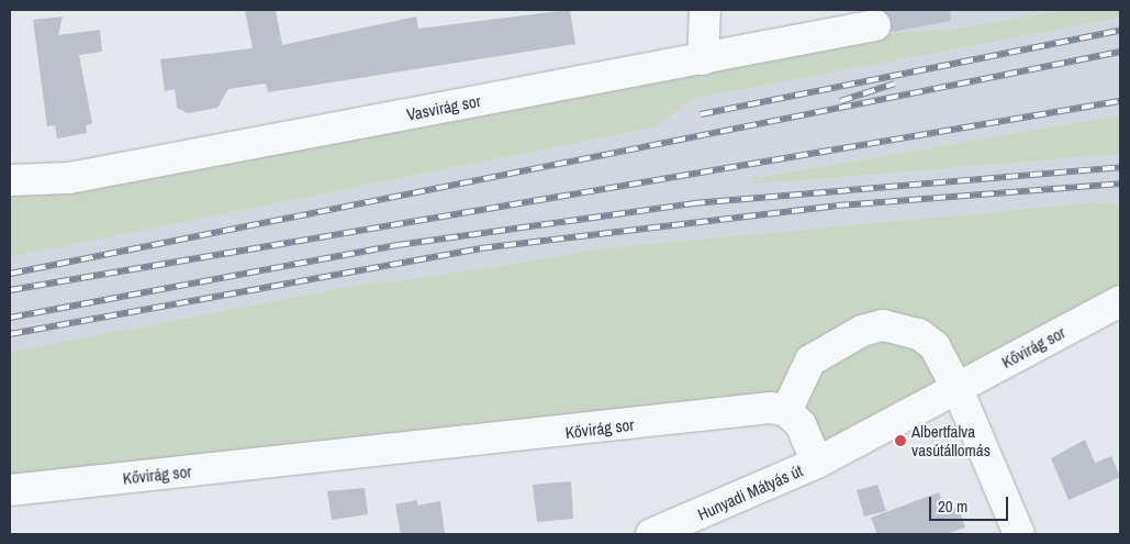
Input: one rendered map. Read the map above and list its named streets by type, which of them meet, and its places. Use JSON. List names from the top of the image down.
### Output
{
  "streets": {
    "street": ["Vasvirág sor", "Kővirág sor", "Hunyadi Mátyás út"]
  },
  "crossings": [
    ["Kővirág sor", "Hunyadi Mátyás út"]
  ],
  "places": ["Albertfalva vasútállomás"],
  "scale_bar": "20 m"
}
